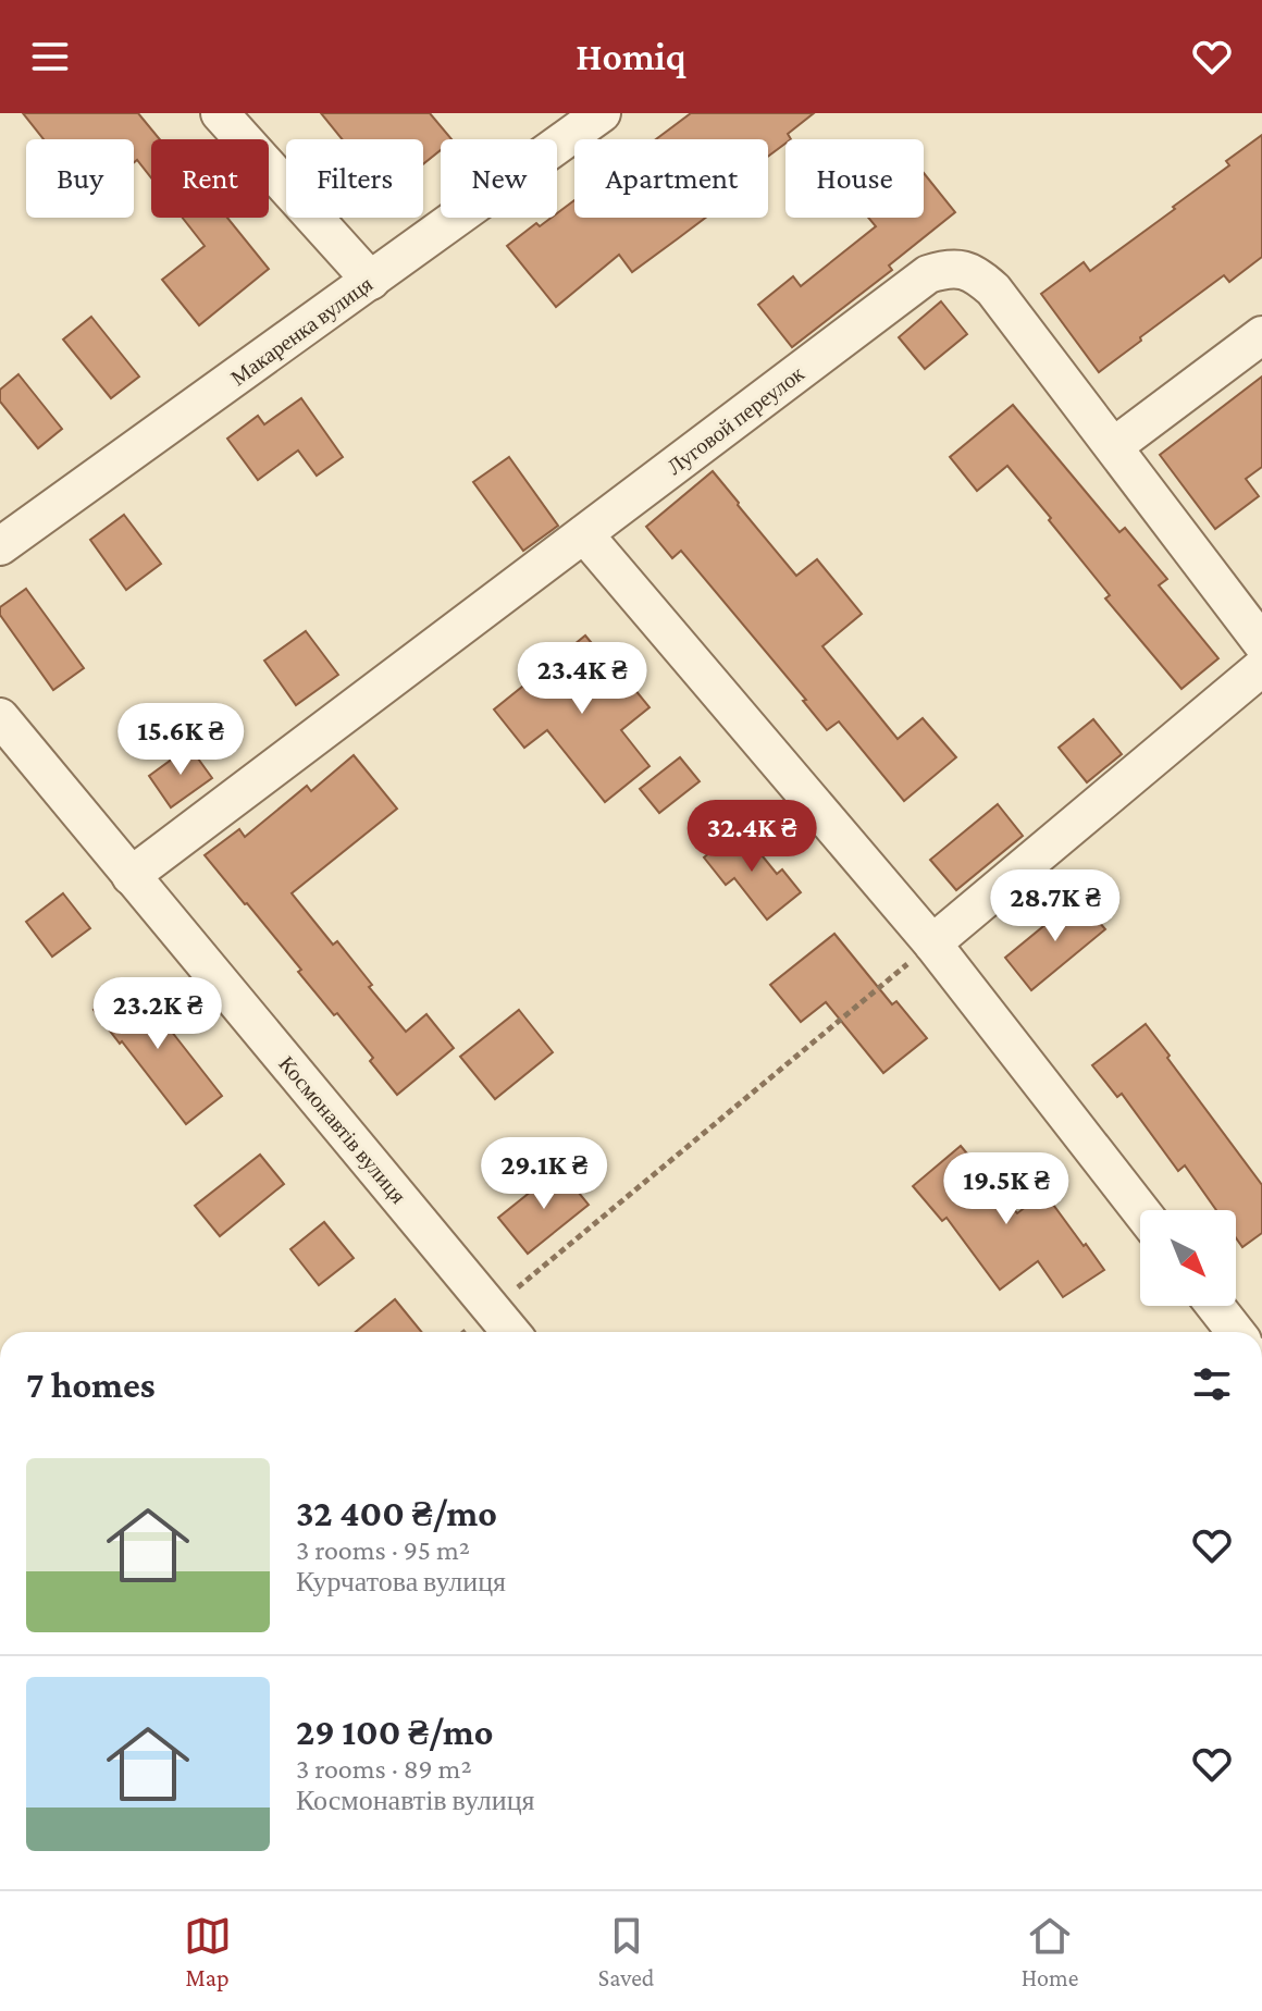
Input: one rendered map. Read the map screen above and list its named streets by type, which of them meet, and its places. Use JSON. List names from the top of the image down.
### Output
{
  "streets": {
    "street": ["Макаренка вулиця", "Луговой переулок", "Космонавтів вулиця"]
  },
  "crossings": [
    ["Луговой переулок", "Космонавтів вулиця"]
  ],
  "north": "bottom right",
  "page": {
    "header": "Homiq",
    "chip": [
      "Buy",
      "Rent",
      "Filters",
      "New",
      "Apartment",
      "House"
    ],
    "price": [
      "23.4K ₴",
      "15.6K ₴",
      "32.4K ₴",
      "28.7K ₴",
      "23.2K ₴",
      "29.1K ₴",
      "19.5K ₴"
    ],
    "heading": "7 homes",
    "list": [
      {
        "name": "32 400 ₴/mo",
        "note": "3 rooms · 95 m² · Курчатова вулиця"
      },
      {
        "name": "29 100 ₴/mo",
        "note": "3 rooms · 89 m² · Космонавтів вулиця"
      }
    ],
    "tabs": ["Map", "Saved", "Home"]
  }
}
